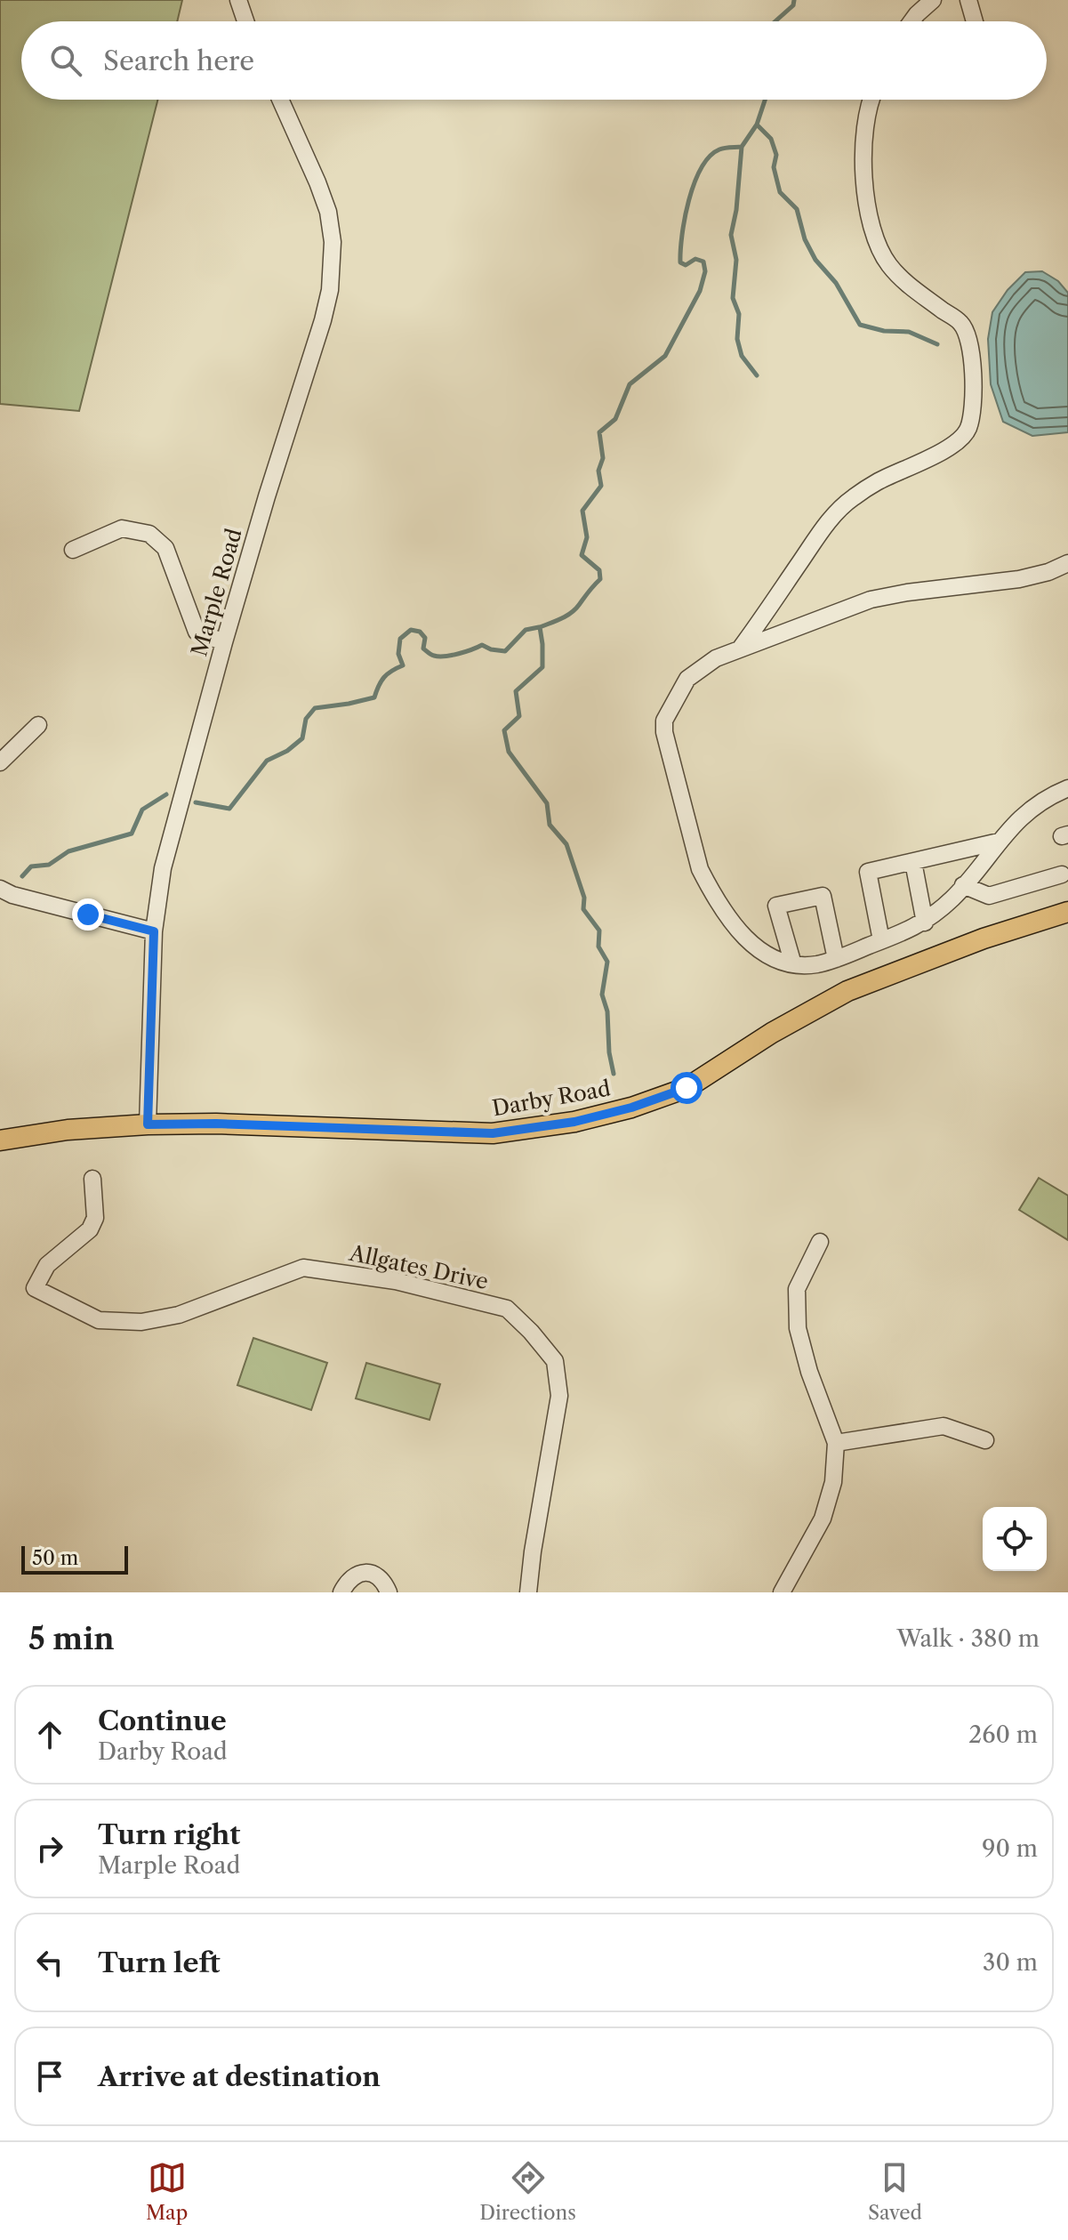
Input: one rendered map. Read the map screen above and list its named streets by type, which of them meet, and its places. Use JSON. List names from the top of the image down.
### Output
{
  "streets": {
    "main road": ["Darby Road"],
    "street": ["Marple Road", "Allgates Drive"]
  },
  "crossings": [
    ["Marple Road", "Darby Road"]
  ],
  "scale_bar": "50 m",
  "page": {
    "search": "Search here",
    "scale": "50 m",
    "heading": ["5 min", "Walk · 380 m"],
    "list": [
      ["Continue", "Darby Road", "260 m"],
      ["Turn right", "Marple Road", "90 m"],
      ["Turn left", "30 m"],
      "Arrive at destination"
    ],
    "nav": ["Map", "Directions", "Saved"]
  }
}
